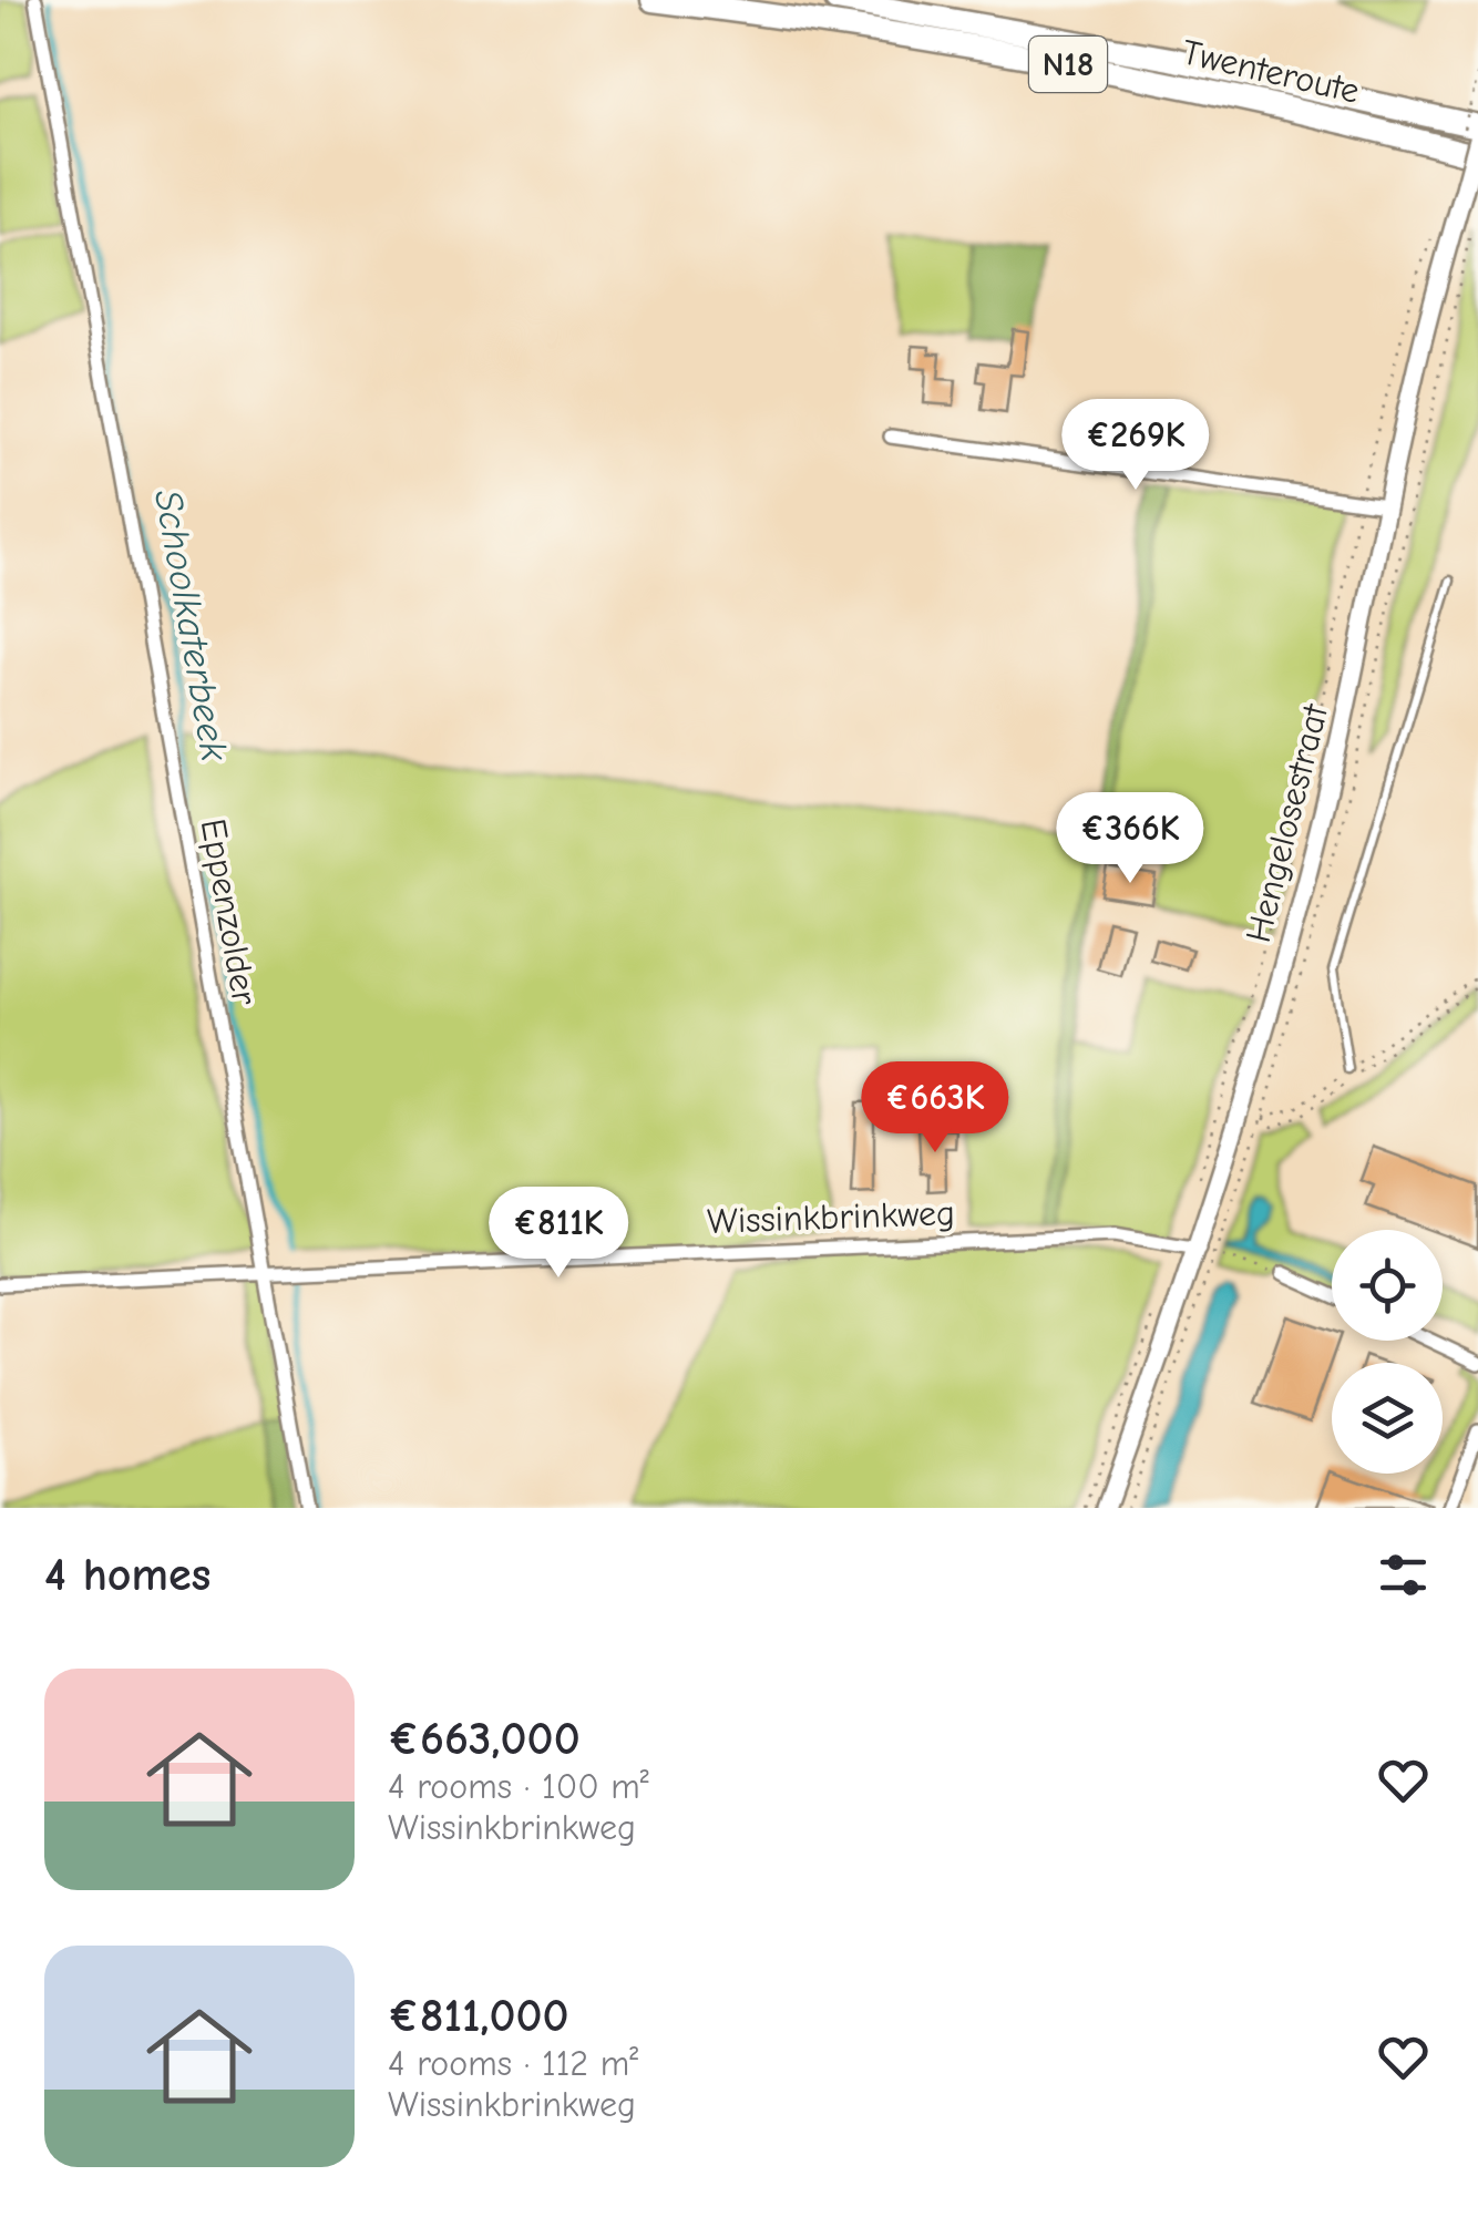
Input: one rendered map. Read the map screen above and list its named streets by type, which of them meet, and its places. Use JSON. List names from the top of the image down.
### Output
{
  "streets": {
    "highway": ["N18", "Twenteroute"],
    "main road": ["Hengelosestraat"],
    "street": ["Eppenzolder", "Wissinkbrinkweg"]
  },
  "crossings": [
    ["Hengelosestraat", "Wissinkbrinkweg"],
    ["Eppenzolder", "Wissinkbrinkweg"]
  ],
  "water": ["Schoolkaterbeek"],
  "page": {
    "price": [
      "€269K",
      "€366K",
      "€663K",
      "€811K"
    ],
    "heading": "4 homes",
    "list": [
      {
        "name": "€663,000",
        "note": "4 rooms · 100 m² · Wissinkbrinkweg"
      },
      {
        "name": "€811,000",
        "note": "4 rooms · 112 m² · Wissinkbrinkweg"
      }
    ]
  }
}
